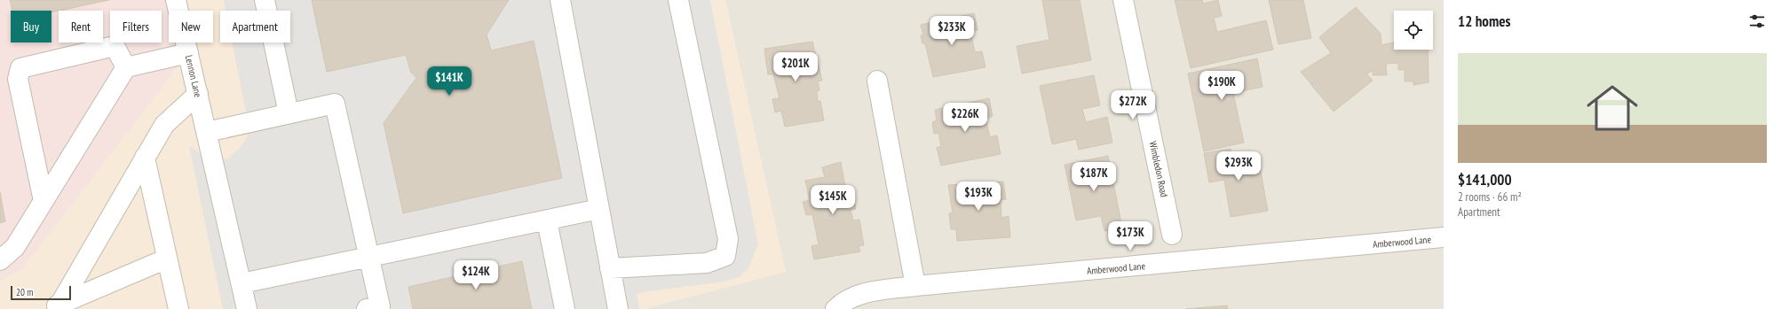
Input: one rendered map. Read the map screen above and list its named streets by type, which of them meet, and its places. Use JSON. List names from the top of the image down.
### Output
{
  "streets": {
    "street": ["Lennon Lane", "Wimbledon Road", "Amberwood Lane"]
  },
  "scale_bar": "20 m",
  "page": {
    "heading": "12 homes",
    "chip": [
      "Buy",
      "Rent",
      "Filters",
      "New",
      "Apartment"
    ],
    "price": [
      "$233K",
      "$201K",
      "$141K",
      "$190K",
      "$272K",
      "$226K",
      "$293K",
      "$187K",
      "$193K",
      "$145K",
      "$173K",
      "$124K"
    ],
    "list": [
      {
        "name": "$141,000",
        "note": "2 rooms · 66 m² · Apartment"
      }
    ],
    "scale": "20 m"
  }
}
